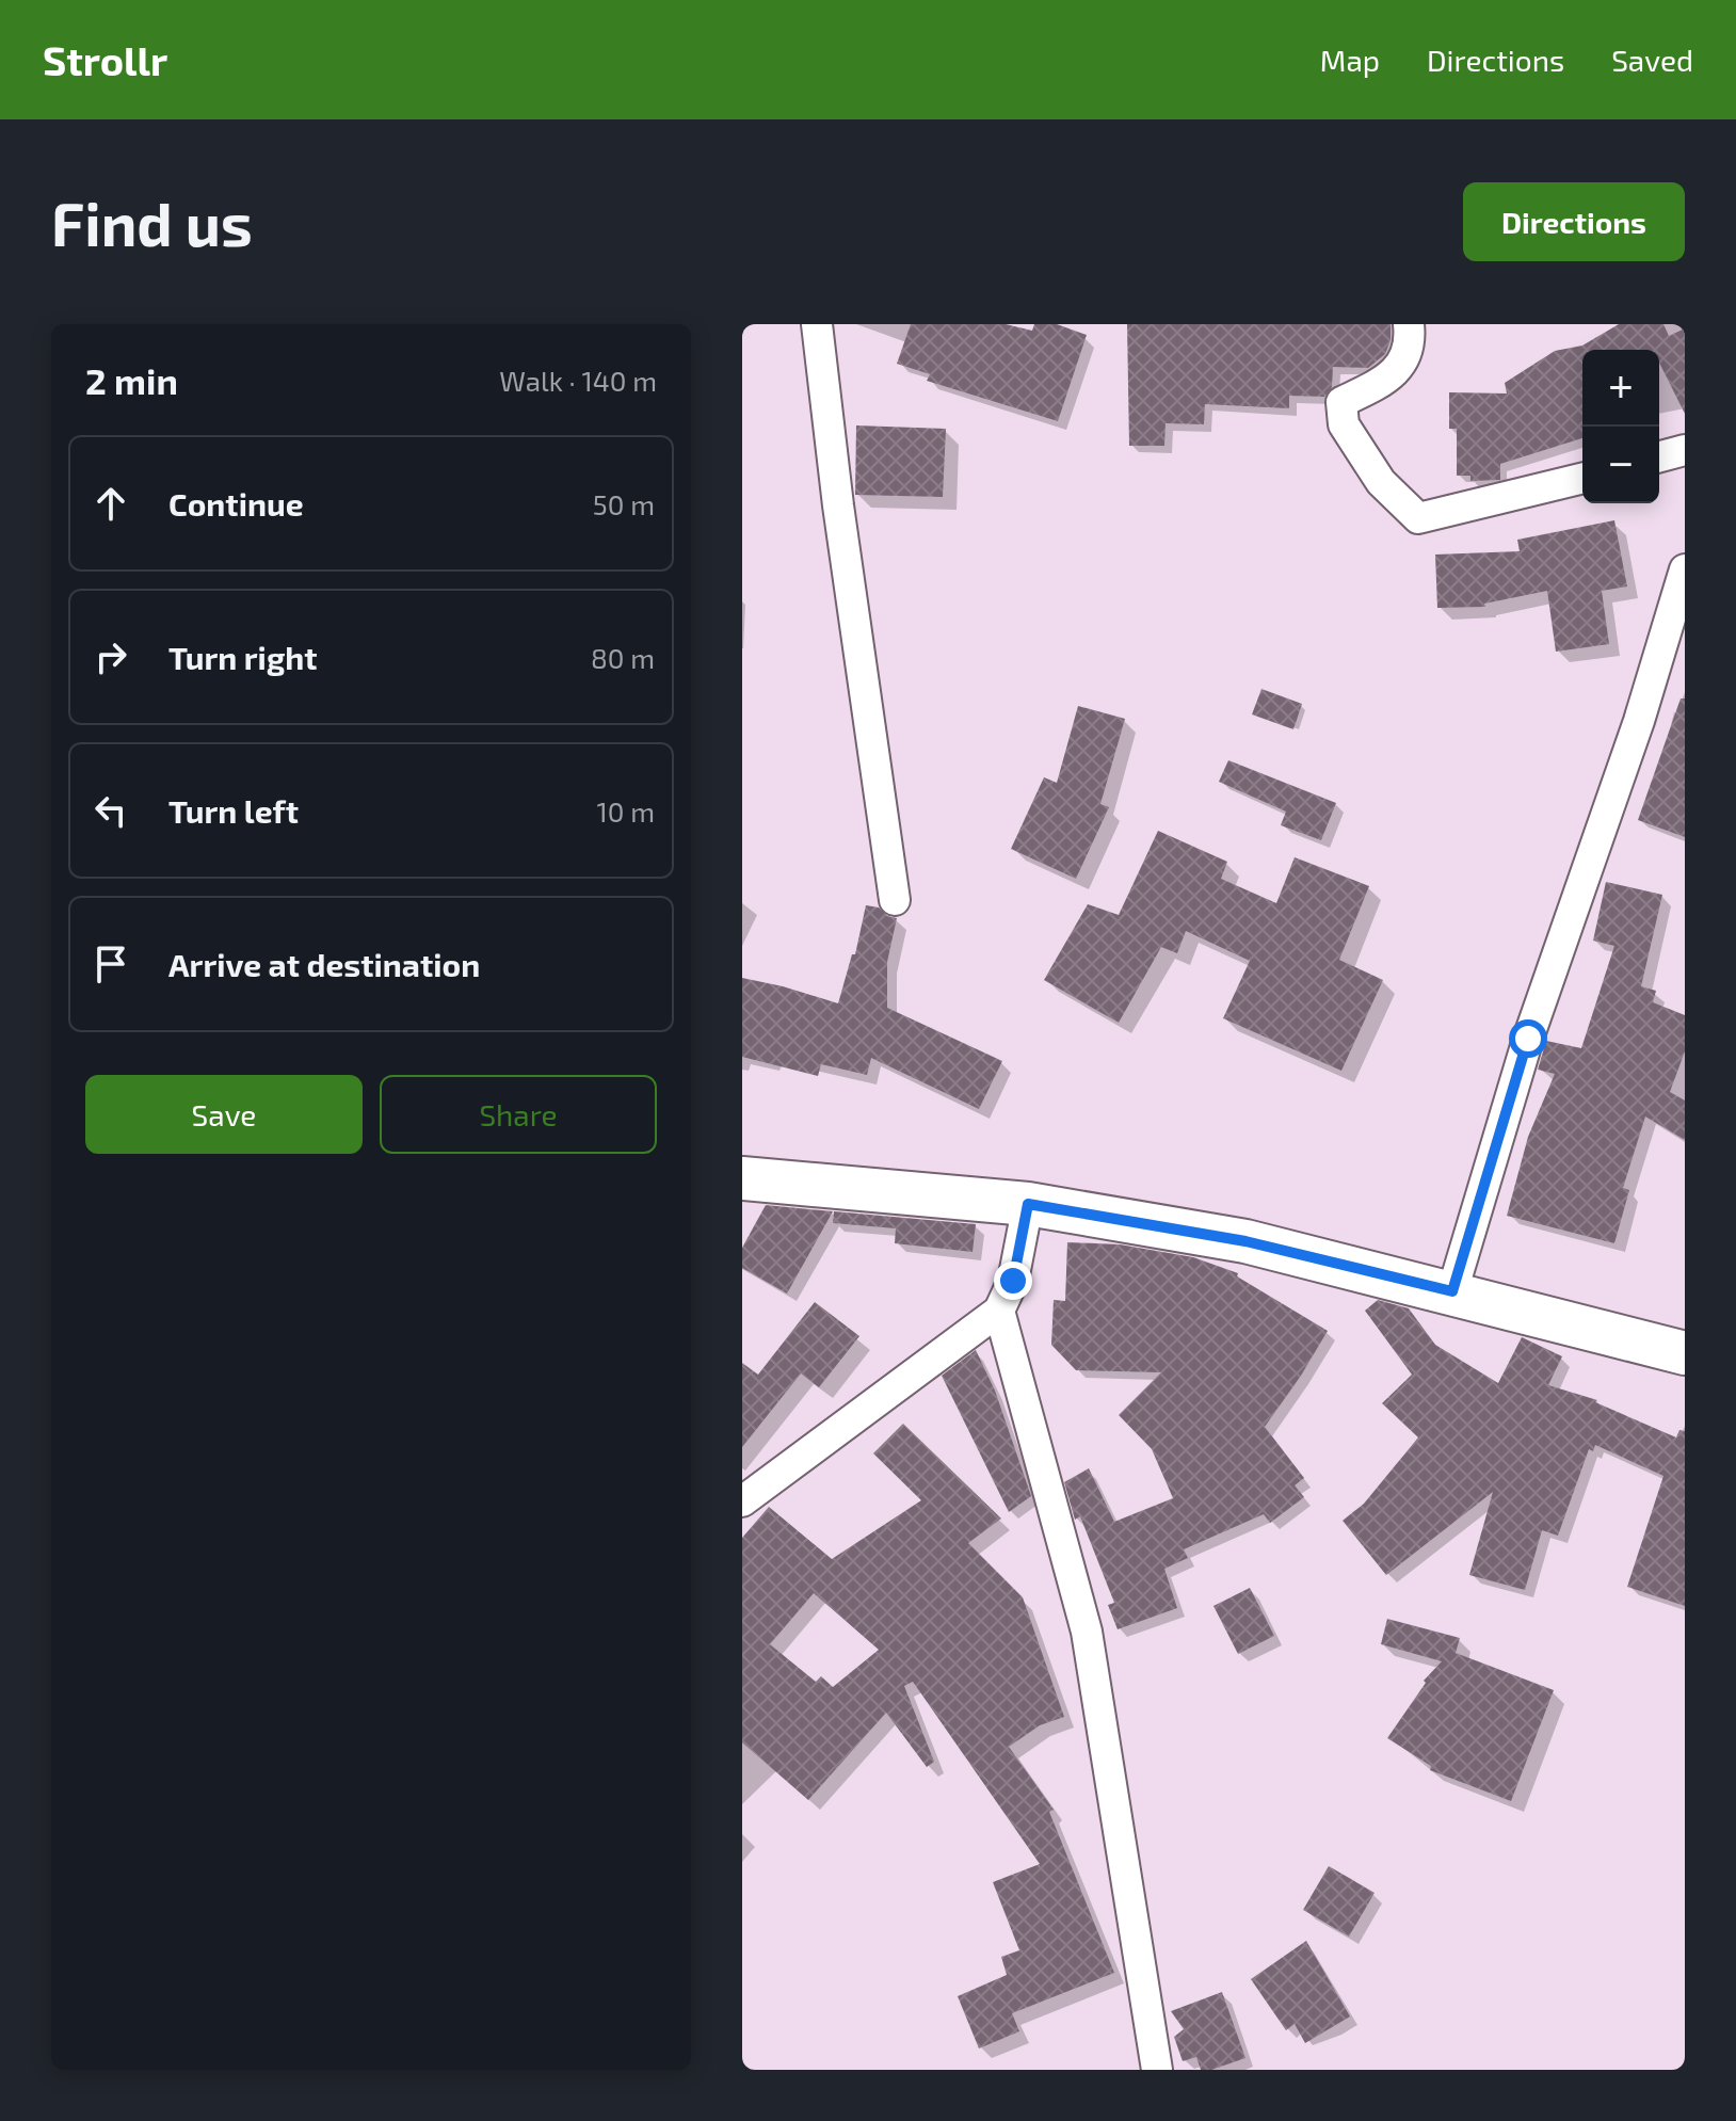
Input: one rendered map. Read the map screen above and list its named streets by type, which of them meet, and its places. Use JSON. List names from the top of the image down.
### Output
{
  "page": {
    "header": "Strollr",
    "nav": ["Map", "Directions", "Saved"],
    "buttons": [
      "Directions",
      ["Save", "Share"]
    ],
    "title": "Find us",
    "heading": ["2 min", "Walk · 140 m"],
    "map_buttons": ["+", "−"],
    "list": [
      ["Continue", "50 m"],
      ["Turn right", "80 m"],
      ["Turn left", "10 m"],
      "Arrive at destination"
    ]
  }
}
